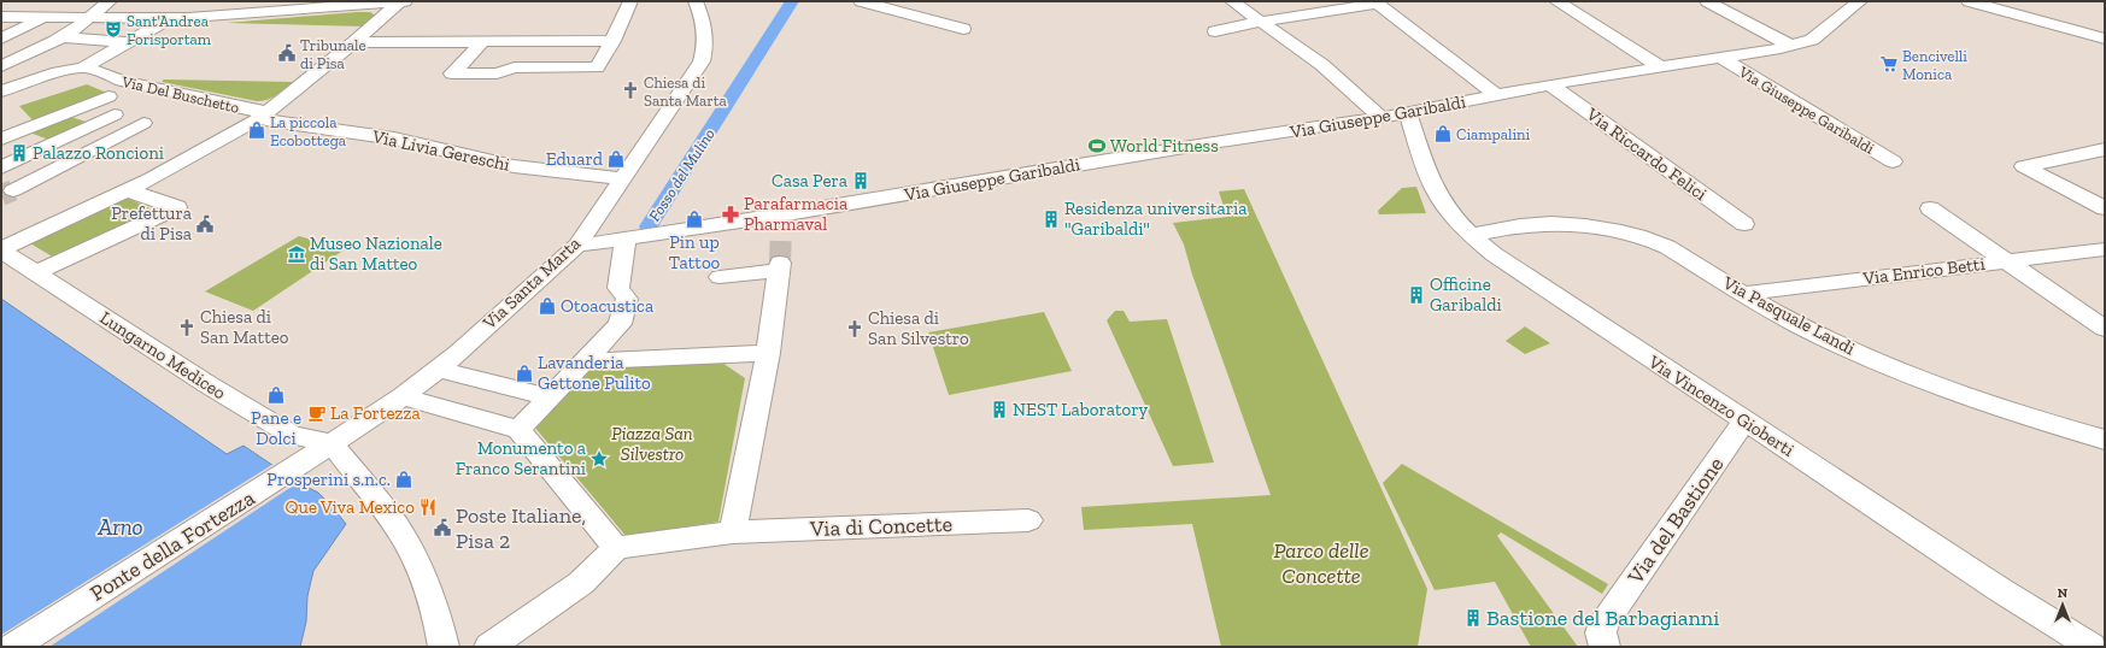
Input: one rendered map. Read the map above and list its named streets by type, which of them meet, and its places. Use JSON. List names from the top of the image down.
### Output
{
  "streets": {
    "street": [
      "Via Del Buschetto",
      "Via Giuseppe Garibaldi",
      "Via Livia Gereschi",
      "Via Riccardo Felici",
      "Via Enrico Betti",
      "Via Santa Marta",
      "Via Pasquale Landi",
      "Lungarno Mediceo",
      "Via Vincenzo Gioberti",
      "Via del Bastione",
      "Via di Concette",
      "Ponte della Fortezza"
    ]
  },
  "crossings": [
    ["Via Del Buschetto", "Via Livia Gereschi"],
    ["Via Giuseppe Garibaldi", "Via Riccardo Felici"],
    ["Via Giuseppe Garibaldi", "Via Santa Marta"],
    ["Via Giuseppe Garibaldi", "Via Vincenzo Gioberti"],
    ["Via Livia Gereschi", "Via Santa Marta"],
    ["Via Enrico Betti", "Via Pasquale Landi"],
    ["Via Santa Marta", "Lungarno Mediceo"],
    ["Via Santa Marta", "Ponte della Fortezza"],
    ["Via Pasquale Landi", "Via Vincenzo Gioberti"],
    ["Lungarno Mediceo", "Ponte della Fortezza"],
    ["Via Vincenzo Gioberti", "Via del Bastione"]
  ],
  "water": ["Fosso del Mulino", "Arno"],
  "parks": ["Piazza San Silvestro", "Parco delle Concette"],
  "places": {
    "theatre": ["Sant'Andrea Forisportam"],
    "public building": ["Tribunale di Pisa", "Prefettura di Pisa", "Poste Italiane, Pisa 2"],
    "supermarket": ["Bencivelli Monica"],
    "church": ["Chiesa di Santa Marta", "Chiesa di San Matteo", "Chiesa di San Silvestro"],
    "shop": [
      "La piccola Ecobottega",
      "Ciampalini",
      "Eduard",
      "Pin up Tattoo",
      "Otoacustica",
      "Lavanderia Gettone Pulito",
      "Pane e Dolci",
      "Prosperini s.n.c."
    ],
    "sports": ["World Fitness"],
    "building": [
      "Palazzo Roncioni",
      "Casa Pera",
      "Residenza universitaria \"Garibaldi\"",
      "Officine Garibaldi",
      "NEST Laboratory",
      "Bastione del Barbagianni"
    ],
    "pharmacy": ["Parafarmacia Pharmaval"],
    "museum": ["Museo Nazionale di San Matteo"],
    "cafe": ["La Fortezza"],
    "place": ["Monumento a Franco Serantini"],
    "restaurant": ["Que Viva Mexico"]
  },
  "north": "top"
}
